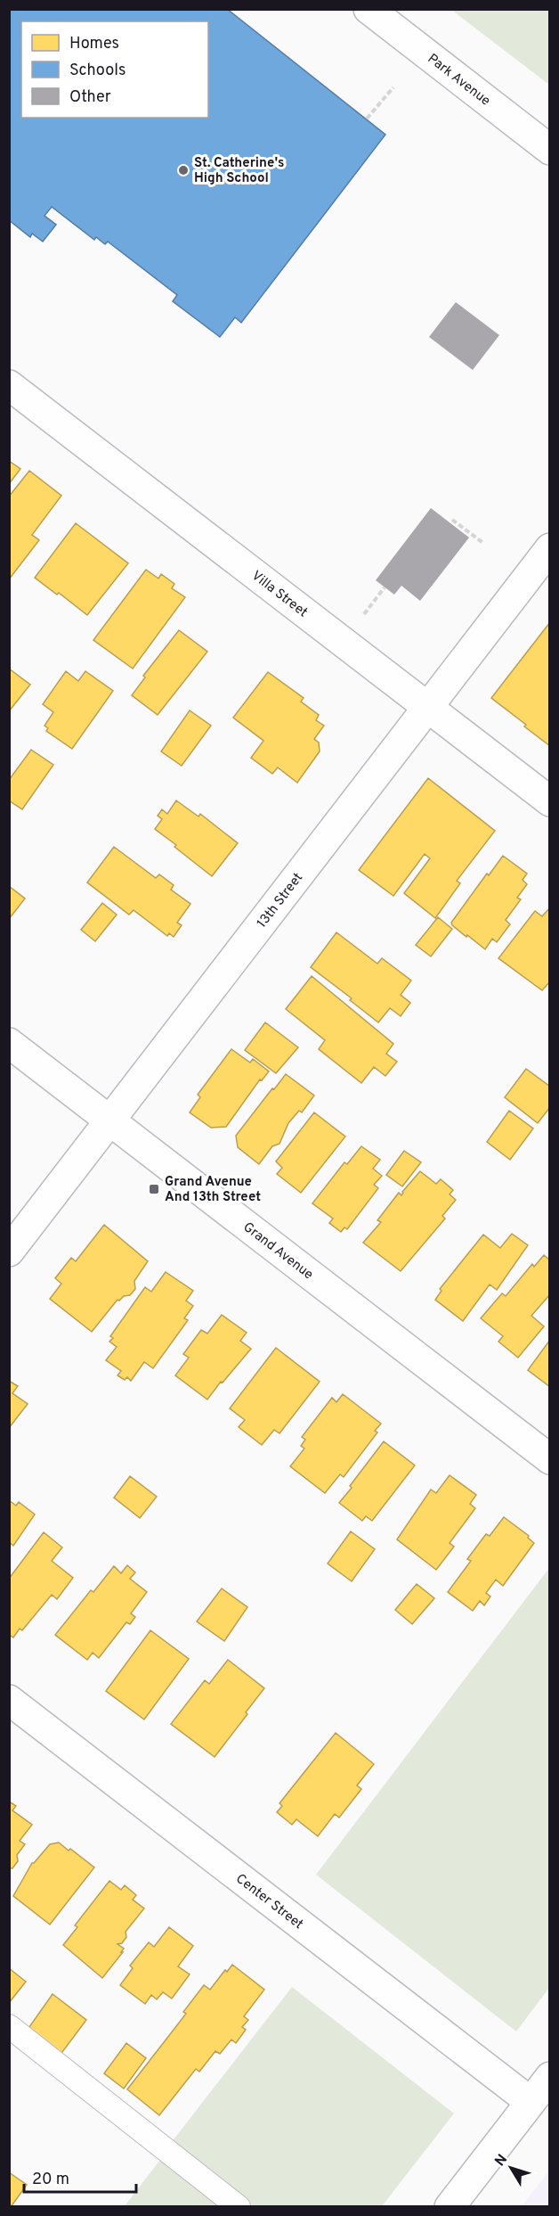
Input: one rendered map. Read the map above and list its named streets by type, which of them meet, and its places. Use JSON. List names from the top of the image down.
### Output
{
  "streets": {
    "street": [
      "Park Avenue",
      "Villa Street",
      "13th Street",
      "Grand Avenue",
      "Center Street"
    ]
  },
  "crossings": [
    ["Villa Street", "13th Street"],
    ["13th Street", "Grand Avenue"]
  ],
  "places": {
    "other": ["St. Catherine's High School"],
    "transit": ["Grand Avenue And 13th Street"]
  },
  "legend": ["Homes", "Schools", "Other"],
  "scale_bar": "20 m",
  "north": "top left"
}
